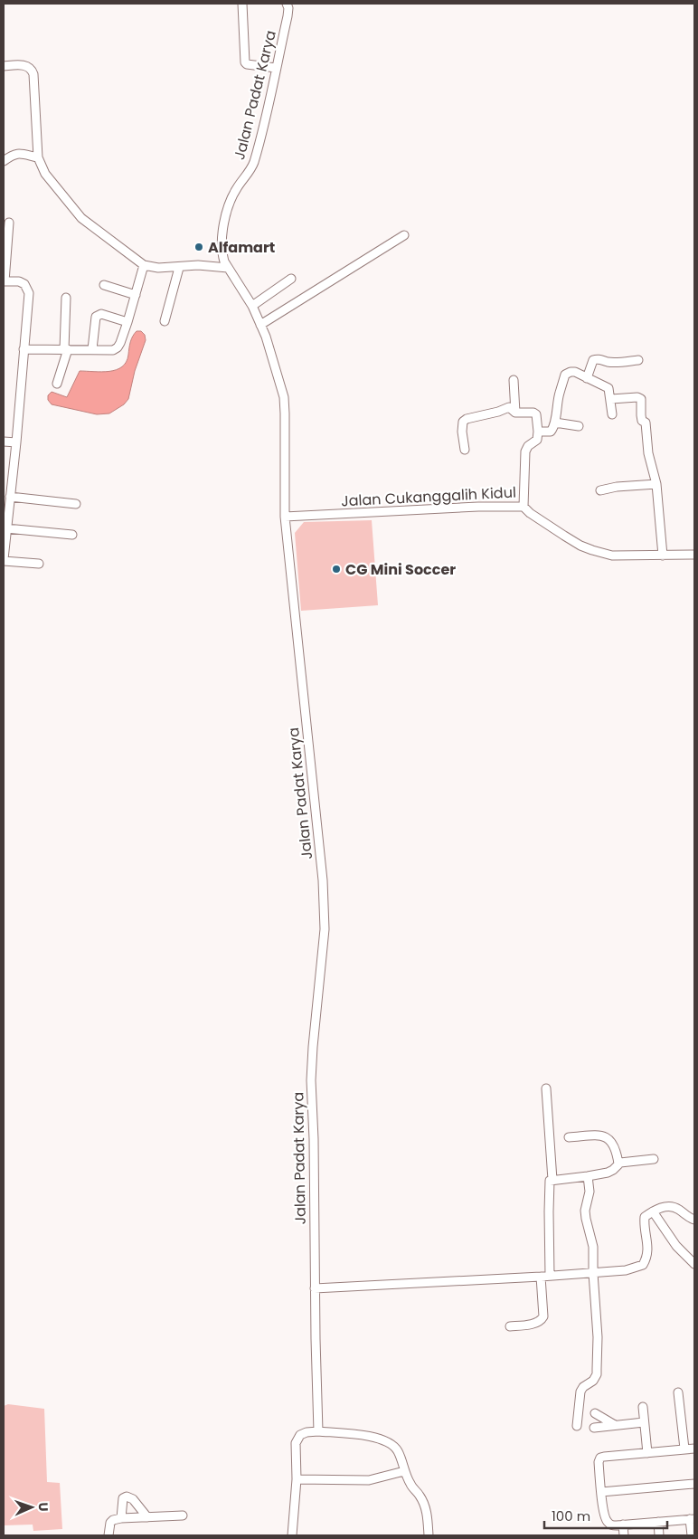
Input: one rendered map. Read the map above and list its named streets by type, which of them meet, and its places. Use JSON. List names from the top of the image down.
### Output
{
  "streets": {
    "street": ["Jalan Padat Karya", "Jalan Cukanggalih Kidul"]
  },
  "crossings": [
    ["Jalan Padat Karya", "Jalan Cukanggalih Kidul"]
  ],
  "places": ["Alfamart", "CG Mini Soccer"],
  "scale_bar": "100 m",
  "north": "right"
}
